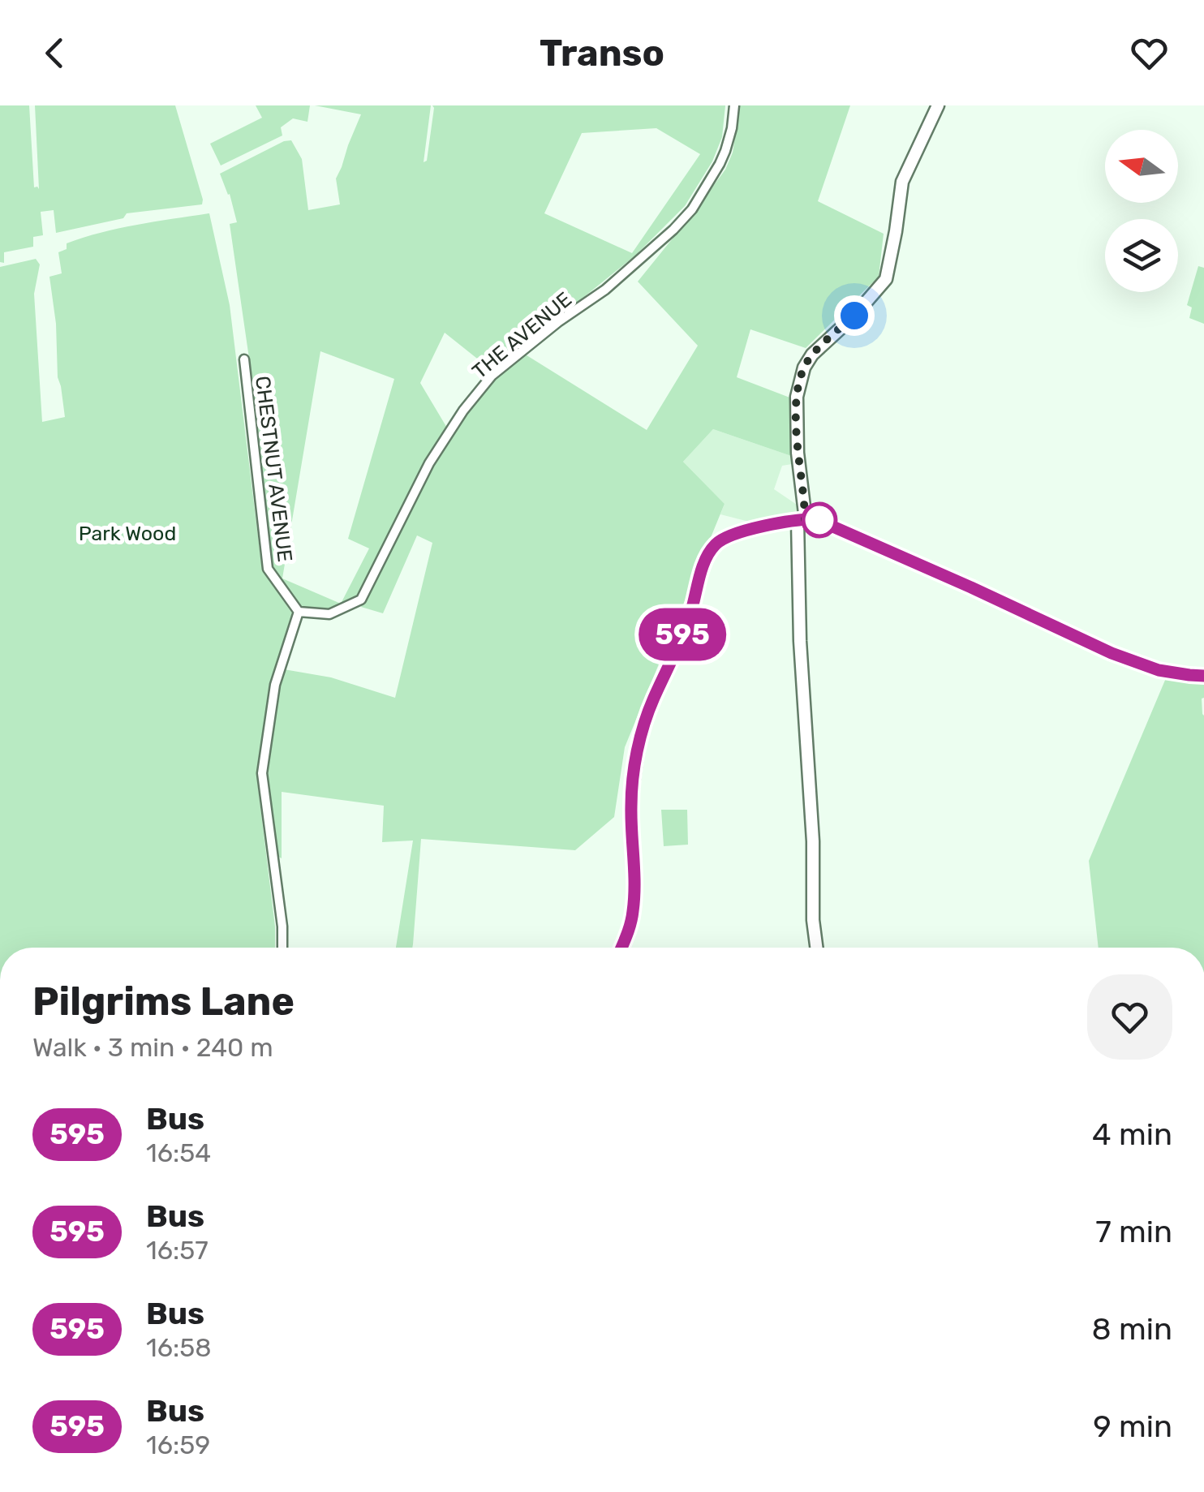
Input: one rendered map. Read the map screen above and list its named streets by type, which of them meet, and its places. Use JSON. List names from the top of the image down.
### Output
{
  "streets": {
    "street": ["THE AVENUE", "CHESTNUT AVENUE"]
  },
  "crossings": [
    ["THE AVENUE", "CHESTNUT AVENUE"]
  ],
  "parks": ["Park Wood"],
  "lines": ["bus line 595"],
  "north": "left",
  "page": {
    "header": "Transo",
    "on_map": "595",
    "heading": ["Pilgrims Lane", "Walk · 3 min · 240 m"],
    "list": [
      {
        "mark": "595",
        "name": "Bus",
        "note": "16:54",
        "value": "4 min"
      },
      {
        "mark": "595",
        "name": "Bus",
        "note": "16:57",
        "value": "7 min"
      },
      {
        "mark": "595",
        "name": "Bus",
        "note": "16:58",
        "value": "8 min"
      },
      {
        "mark": "595",
        "name": "Bus",
        "note": "16:59",
        "value": "9 min"
      }
    ]
  }
}
